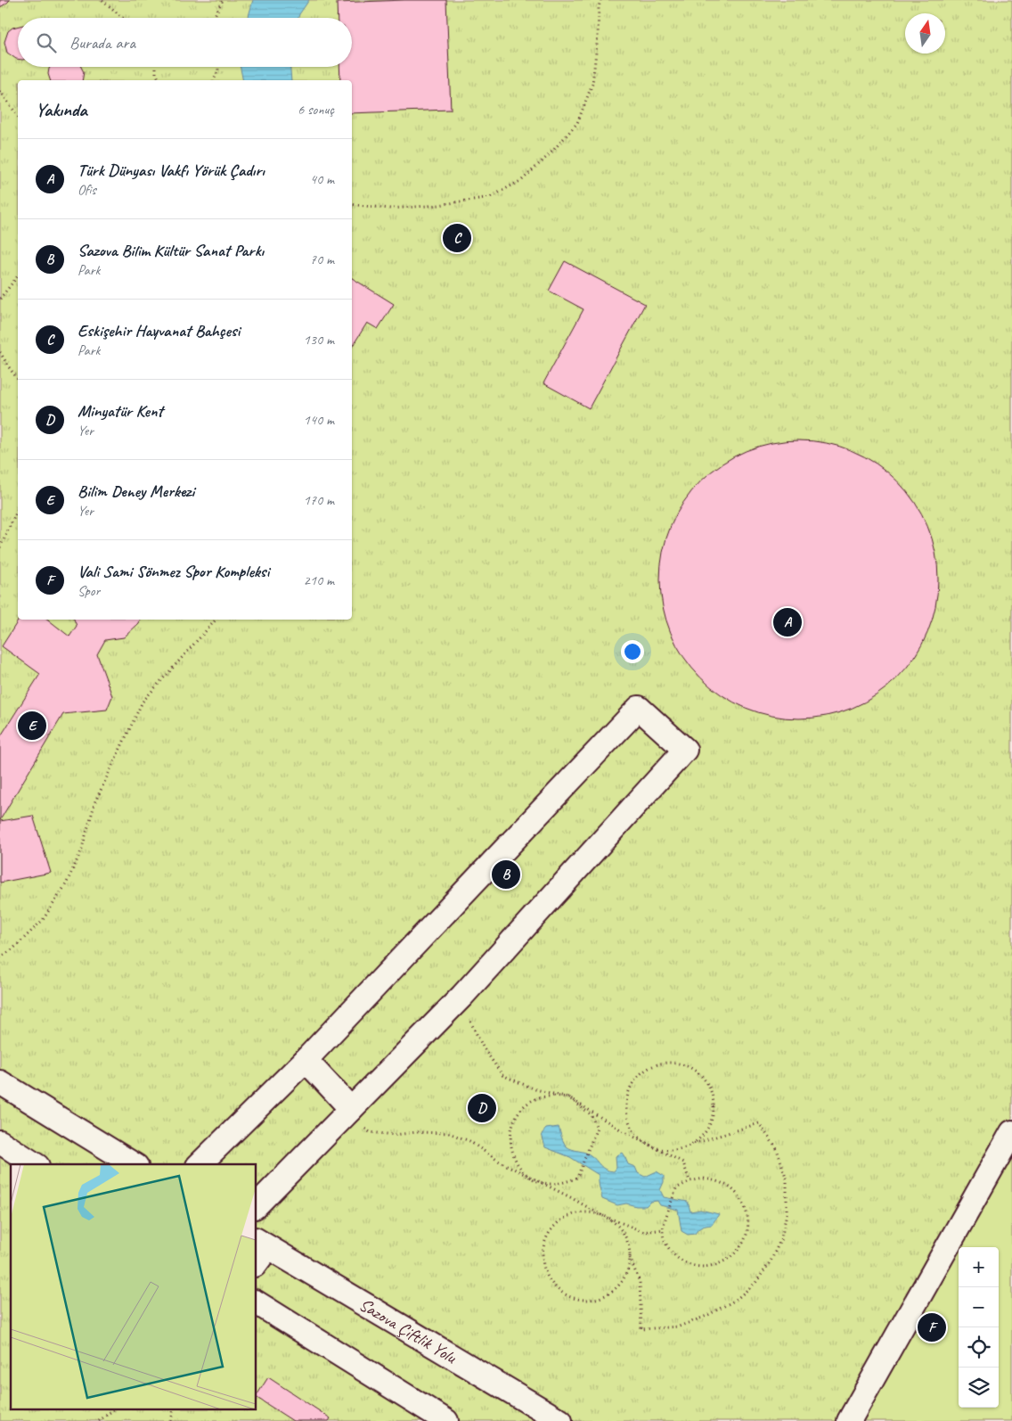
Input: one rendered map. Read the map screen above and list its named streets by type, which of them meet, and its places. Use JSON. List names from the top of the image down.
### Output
{
  "streets": {
    "street": ["Sazova Çiftlik Yolu"]
  },
  "north": "top",
  "page": {
    "search": "Burada ara",
    "heading": ["Yakında", "6 sonuç"],
    "list": [
      {
        "mark": "A",
        "name": "Türk Dünyası Vakfı Yörük Çadırı",
        "note": "Ofis",
        "value": "40 m"
      },
      {
        "mark": "B",
        "name": "Sazova Bilim Kültür Sanat Parkı",
        "note": "Park",
        "value": "70 m"
      },
      {
        "mark": "C",
        "name": "Eskişehir Hayvanat Bahçesi",
        "note": "Park",
        "value": "130 m"
      },
      {
        "mark": "D",
        "name": "Minyatür Kent",
        "note": "Yer",
        "value": "140 m"
      },
      {
        "mark": "E",
        "name": "Bilim Deney Merkezi",
        "note": "Yer",
        "value": "170 m"
      },
      {
        "mark": "F",
        "name": "Vali Sami Sönmez Spor Kompleksi",
        "note": "Spor",
        "value": "210 m"
      }
    ],
    "pins": [
      "C",
      "A",
      "E",
      "B",
      "D",
      "F"
    ],
    "map_buttons": ["+", "−"]
  }
}
